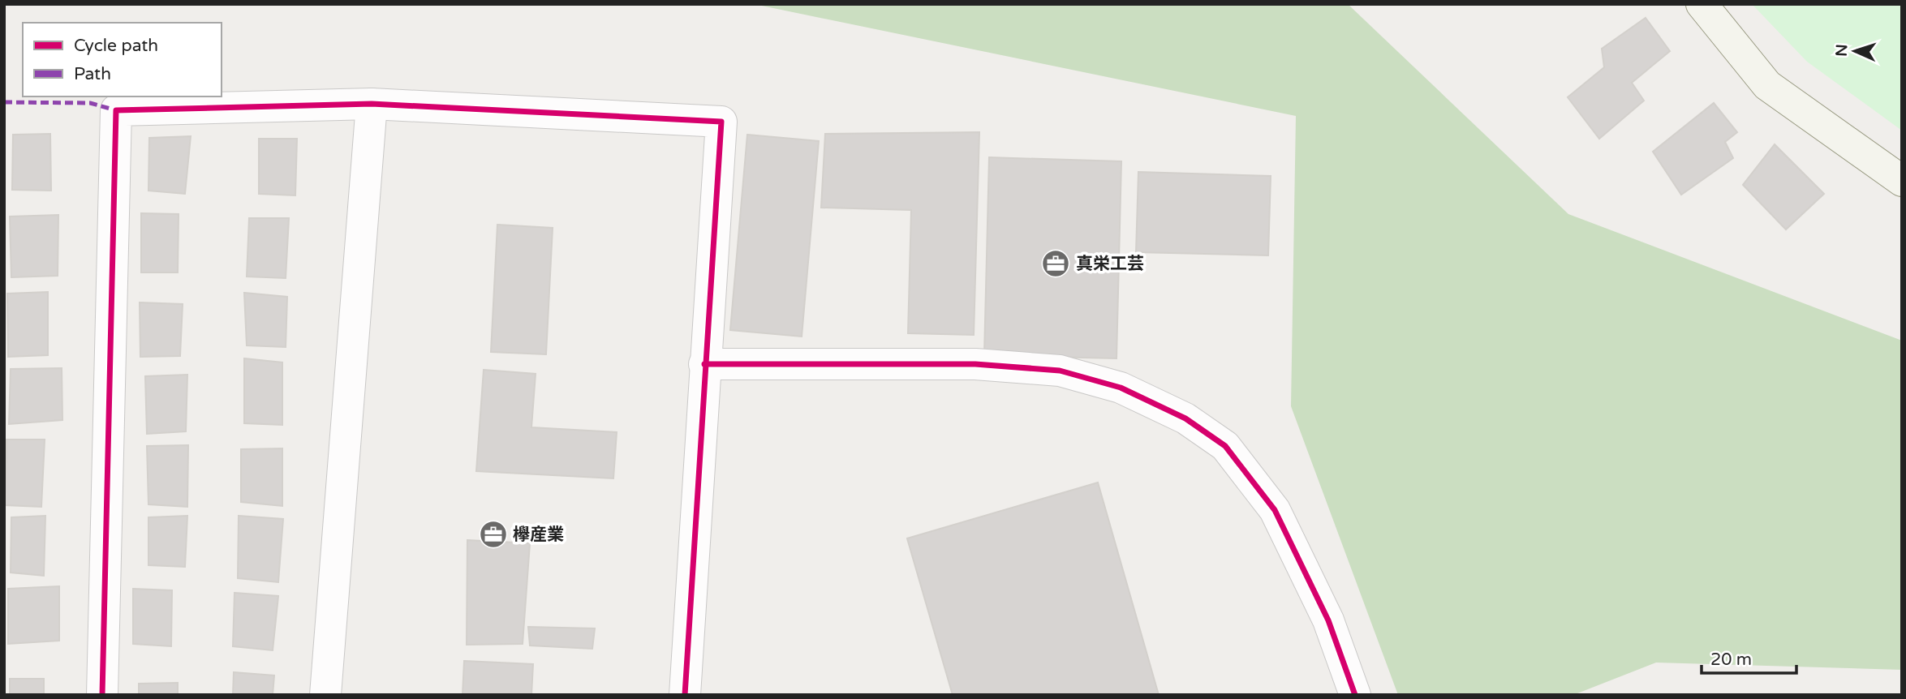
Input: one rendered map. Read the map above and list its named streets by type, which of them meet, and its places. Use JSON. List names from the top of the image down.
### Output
{
  "places": {
    "office": ["真栄工芸", "欅産業"]
  },
  "legend": ["Cycle path", "Path"],
  "scale_bar": "20 m",
  "north": "left"
}
